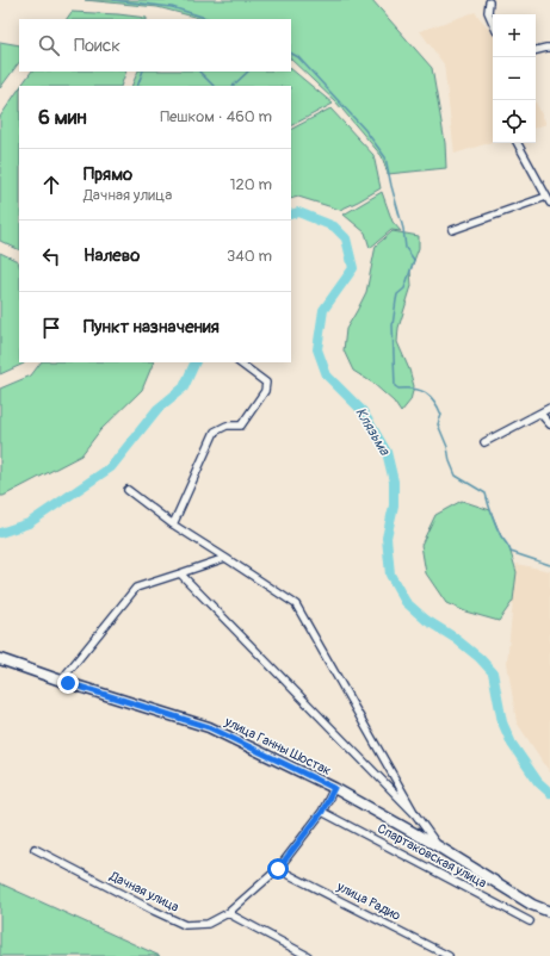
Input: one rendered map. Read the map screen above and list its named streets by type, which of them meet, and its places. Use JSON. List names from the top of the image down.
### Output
{
  "streets": {
    "main road": ["улица Ганны Шостак"],
    "street": ["Спартаковская улица", "Дачная улица", "улица Радио"]
  },
  "crossings": [
    ["улица Ганны Шостак", "Дачная улица"],
    ["Спартаковская улица", "Дачная улица"],
    ["Дачная улица", "улица Радио"]
  ],
  "water": ["Клязьма"],
  "page": {
    "map_buttons": ["+", "−"],
    "search": "Поиск",
    "heading": ["6 мин", "Пешком · 460 m"],
    "list": [
      ["Прямо", "Дачная улица", "120 m"],
      ["Налево", "340 m"],
      "Пункт назначения"
    ]
  }
}
